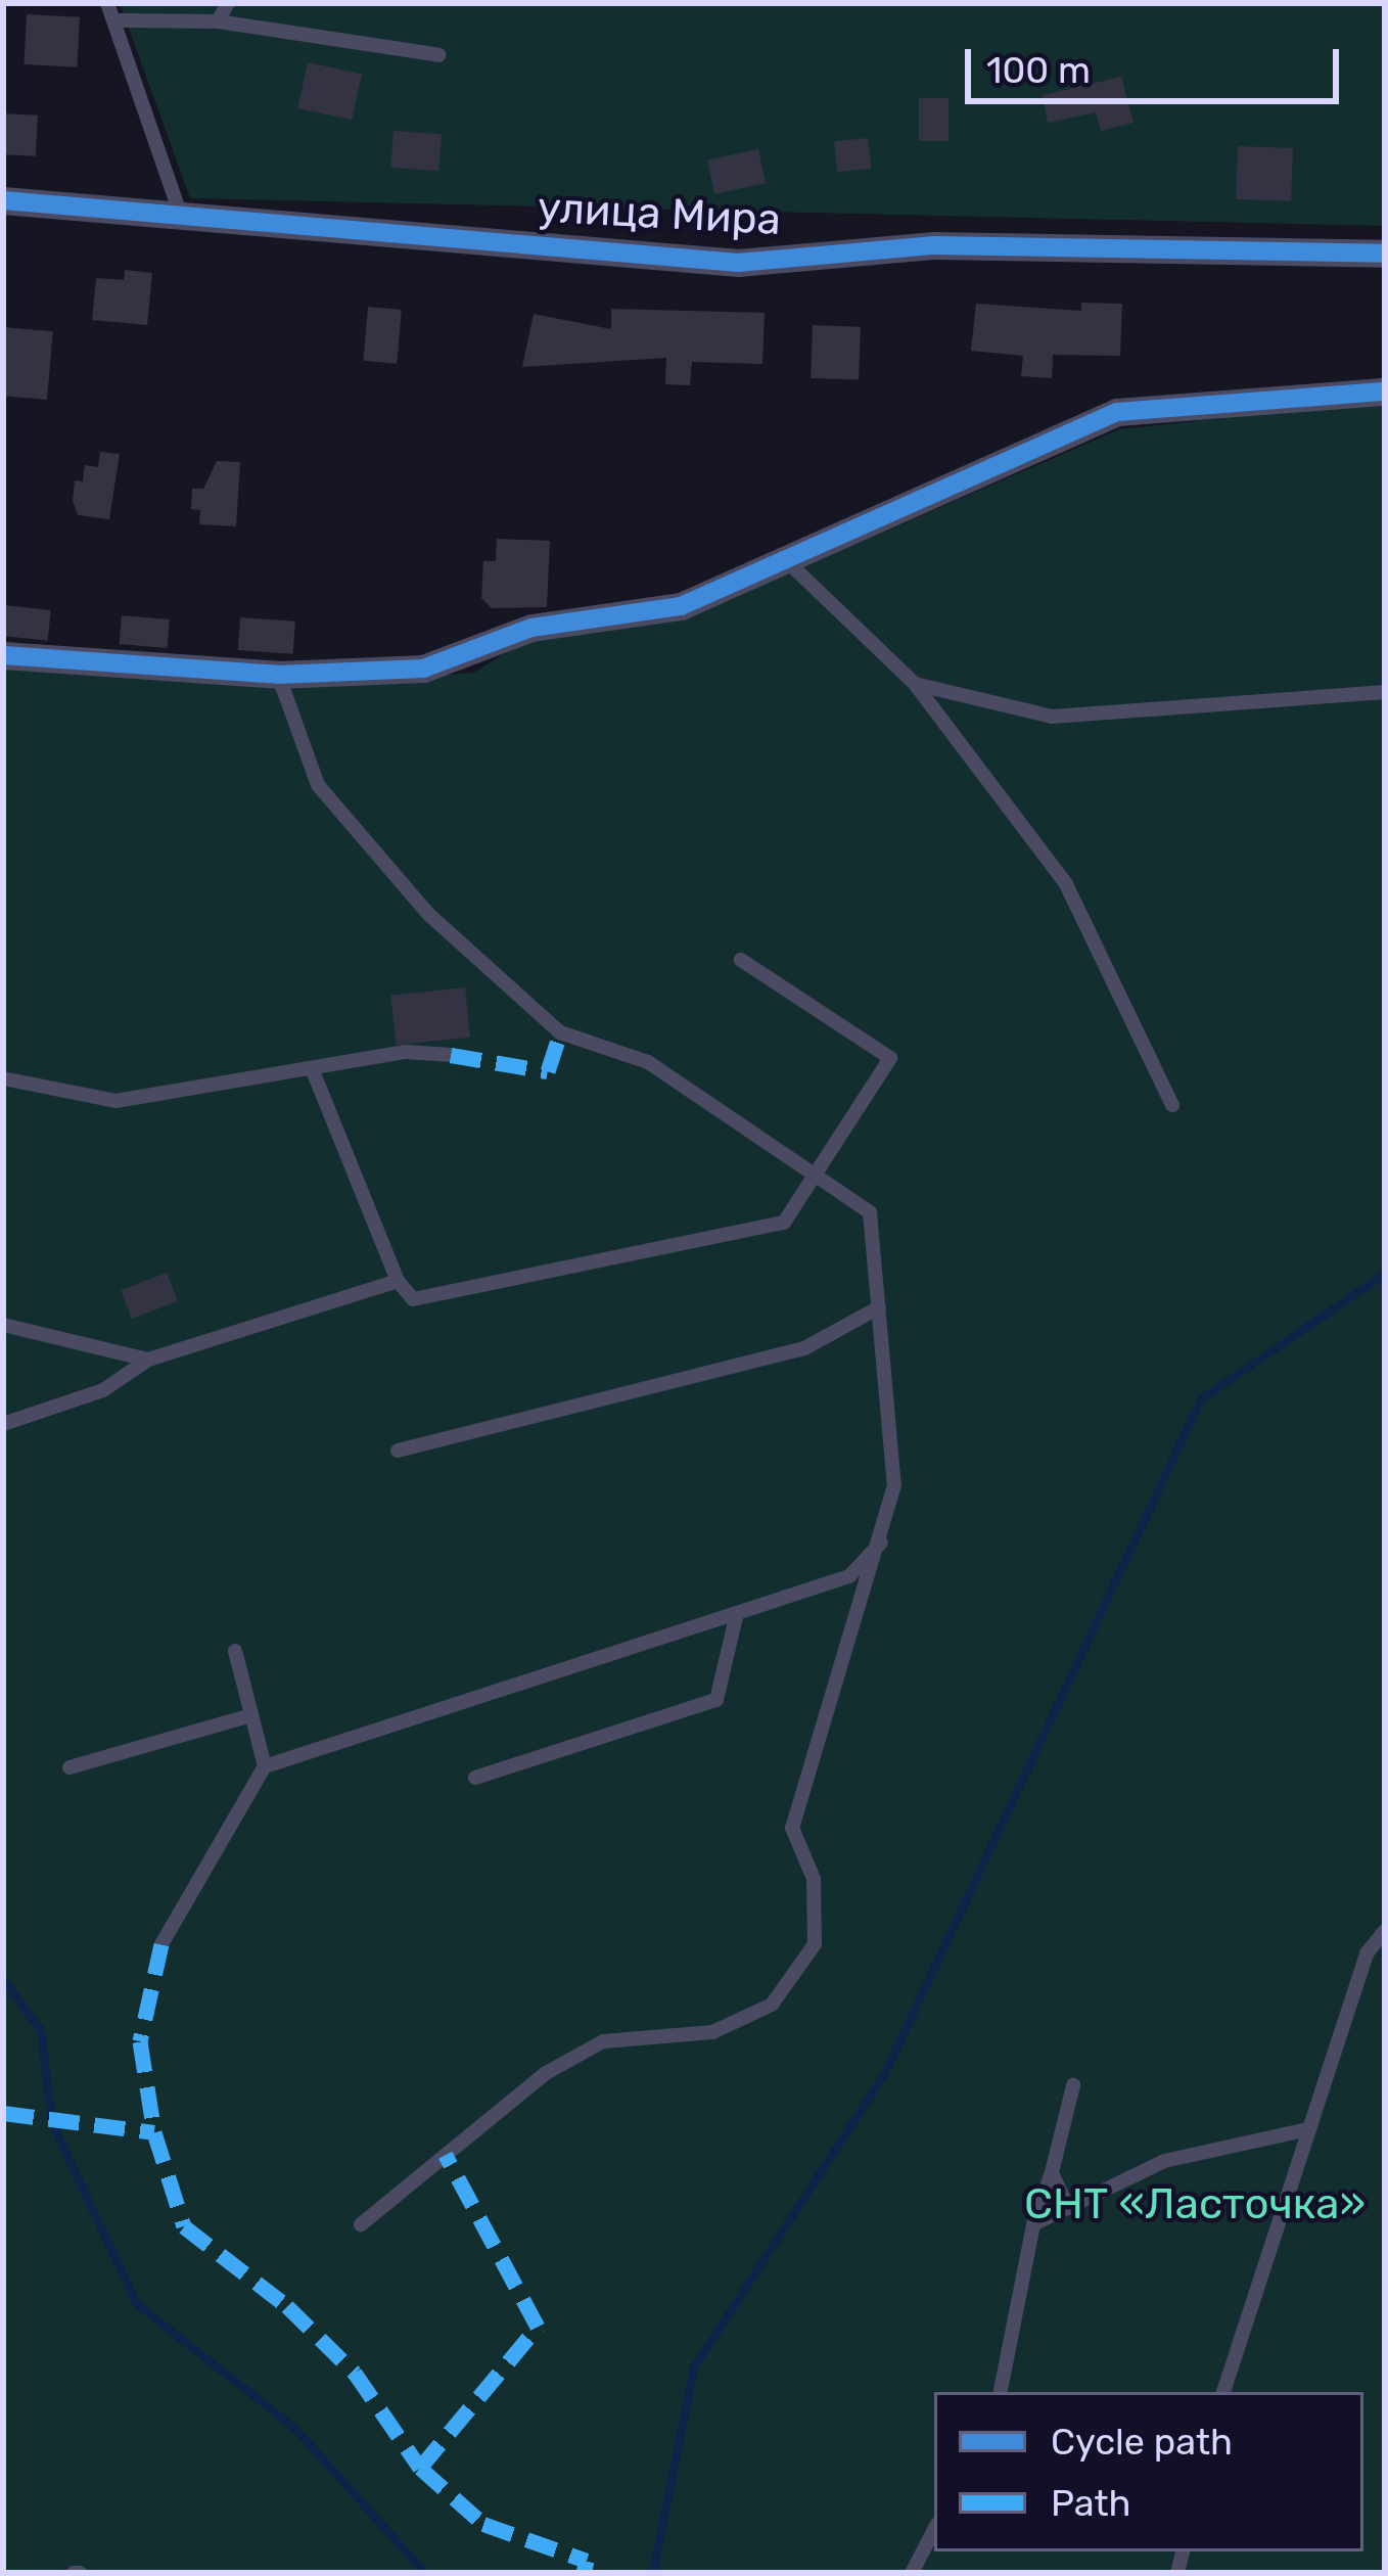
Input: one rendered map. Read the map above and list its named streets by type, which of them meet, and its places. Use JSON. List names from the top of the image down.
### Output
{
  "streets": {
    "street": ["улица Мира"]
  },
  "parks": ["СНТ «Ласточка»"],
  "legend": ["Cycle path", "Path"],
  "scale_bar": "100 m"
}
